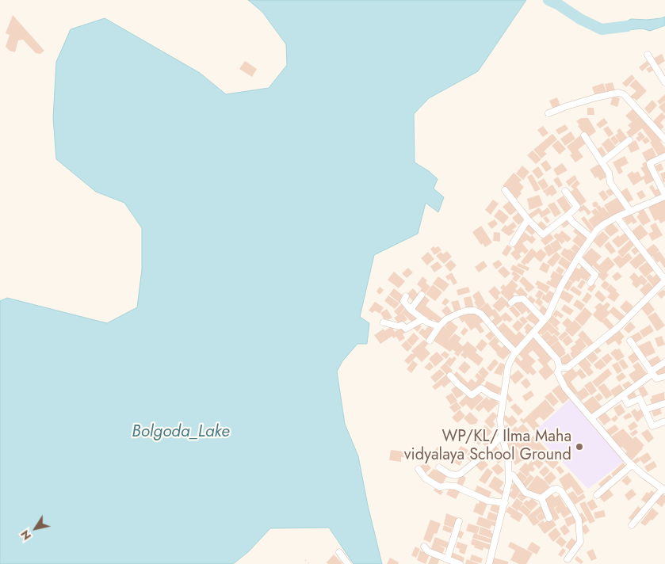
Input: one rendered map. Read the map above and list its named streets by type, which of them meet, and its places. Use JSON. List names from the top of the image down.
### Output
{
  "water": ["Bolgoda_Lake"],
  "places": ["WP/KL/ Ilma Maha vidyalaya School Ground"],
  "north": "bottom left"
}
